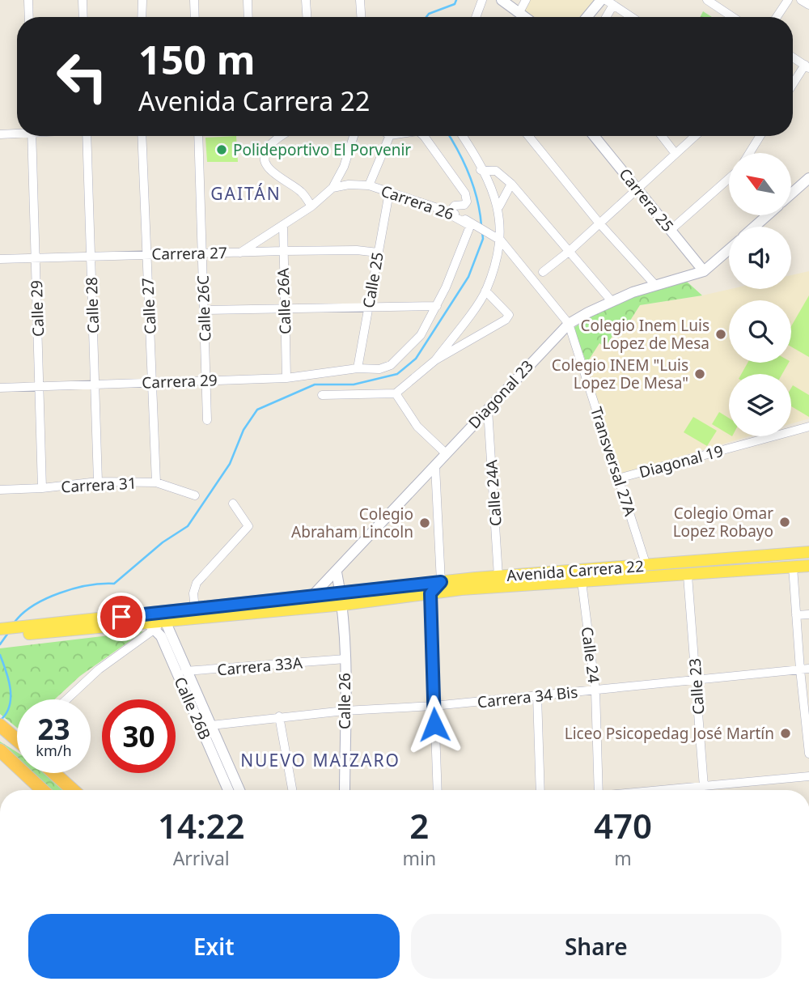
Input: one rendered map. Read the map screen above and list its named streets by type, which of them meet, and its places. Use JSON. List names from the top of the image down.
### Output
{
  "streets": {
    "main road": ["Avenida Carrera 22"],
    "street": [
      "Carrera 25",
      "Carrera 26",
      "Carrera 27",
      "Calle 25",
      "Calle 26A",
      "Calle 28",
      "Calle 27",
      "Calle 29",
      "Calle 26C",
      "Carrera 29",
      "Diagonal 23",
      "Transversal 27A",
      "Diagonal 19",
      "Carrera 31",
      "Calle 24A",
      "Calle 24",
      "Carrera 33A",
      "Calle 23",
      "Carrera 34 Bis",
      "Calle 26",
      "Calle 26B"
    ]
  },
  "crossings": [
    ["Carrera 25", "Diagonal 23"],
    ["Carrera 26", "Calle 25"],
    ["Carrera 26", "Diagonal 23"],
    ["Carrera 26", "Transversal 27A"],
    ["Carrera 27", "Calle 25"],
    ["Carrera 27", "Calle 26A"],
    ["Carrera 27", "Calle 28"],
    ["Carrera 27", "Calle 27"],
    ["Carrera 27", "Calle 29"],
    ["Carrera 27", "Calle 26C"],
    ["Calle 25", "Carrera 29"],
    ["Calle 26A", "Carrera 29"],
    ["Calle 28", "Carrera 29"],
    ["Calle 28", "Carrera 31"],
    ["Calle 27", "Carrera 29"],
    ["Calle 27", "Carrera 31"],
    ["Calle 29", "Carrera 29"],
    ["Calle 29", "Carrera 31"],
    ["Calle 26C", "Carrera 29"],
    ["Diagonal 23", "Transversal 27A"],
    ["Diagonal 23", "Calle 24A"],
    ["Transversal 27A", "Diagonal 19"],
    ["Transversal 27A", "Avenida Carrera 22"],
    ["Calle 24A", "Avenida Carrera 22"],
    ["Avenida Carrera 22", "Calle 24"],
    ["Avenida Carrera 22", "Calle 23"],
    ["Avenida Carrera 22", "Calle 26"],
    ["Calle 24", "Carrera 34 Bis"],
    ["Carrera 33A", "Calle 26"],
    ["Carrera 33A", "Calle 26B"],
    ["Calle 23", "Carrera 34 Bis"],
    ["Carrera 34 Bis", "Calle 26"],
    ["Carrera 34 Bis", "Calle 26B"]
  ],
  "districts": ["GAITÁN", "NUEVO MAIZARO"],
  "places": [
    "Polideportivo El Porvenir",
    "Colegio Inem Luis Lopez de Mesa",
    "Colegio INEM \"Luis Lopez De Mesa\"",
    "Colegio Omar Lopez Robayo",
    "Colegio Abraham Lincoln",
    "Liceo Psicopedag José Martín"
  ],
  "north": "top left",
  "page": {
    "turn": ["150 m", "Avenida Carrera 22"],
    "speed": "23 km/h",
    "limit": "30",
    "eta": [
      "14:22",
      "Arrival",
      "2",
      "min",
      "470",
      "m"
    ],
    "buttons": ["Exit", "Share"]
  }
}
